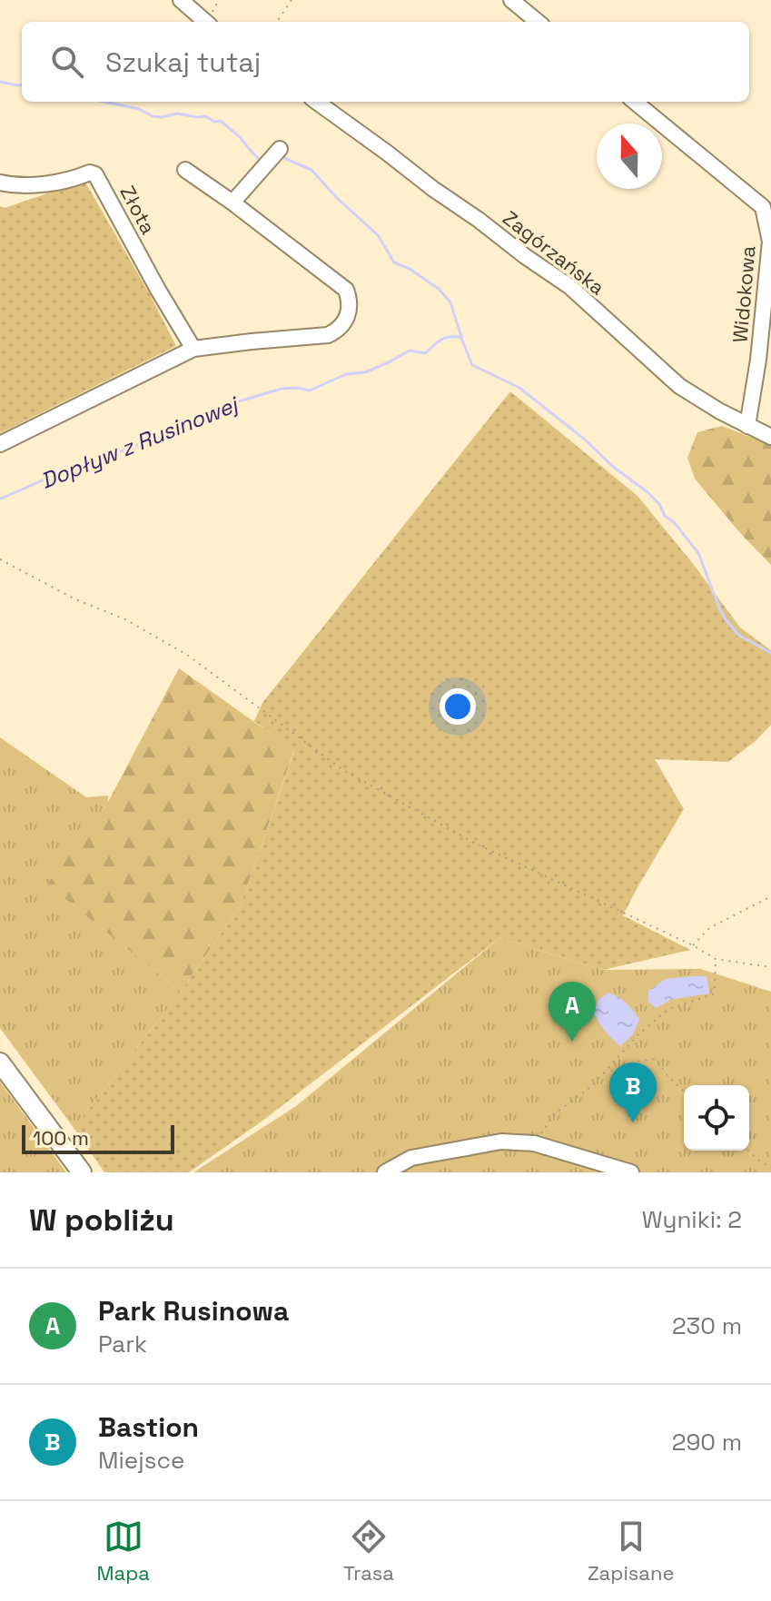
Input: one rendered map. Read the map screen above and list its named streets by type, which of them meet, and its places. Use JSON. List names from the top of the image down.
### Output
{
  "streets": {
    "street": ["Złota", "Zagórzańska", "Widokowa"]
  },
  "crossings": [
    ["Zagórzańska", "Widokowa"]
  ],
  "water": ["Dopływ z Rusinowej"],
  "scale_bar": "100 m",
  "north": "top",
  "page": {
    "search": "Szukaj tutaj",
    "pins": ["A", "B"],
    "scale": "100 m",
    "heading": ["W pobliżu", "Wyniki: 2"],
    "list": [
      {
        "mark": "A",
        "name": "Park Rusinowa",
        "note": "Park",
        "value": "230 m"
      },
      {
        "mark": "B",
        "name": "Bastion",
        "note": "Miejsce",
        "value": "290 m"
      }
    ],
    "nav": ["Mapa", "Trasa", "Zapisane"]
  }
}
